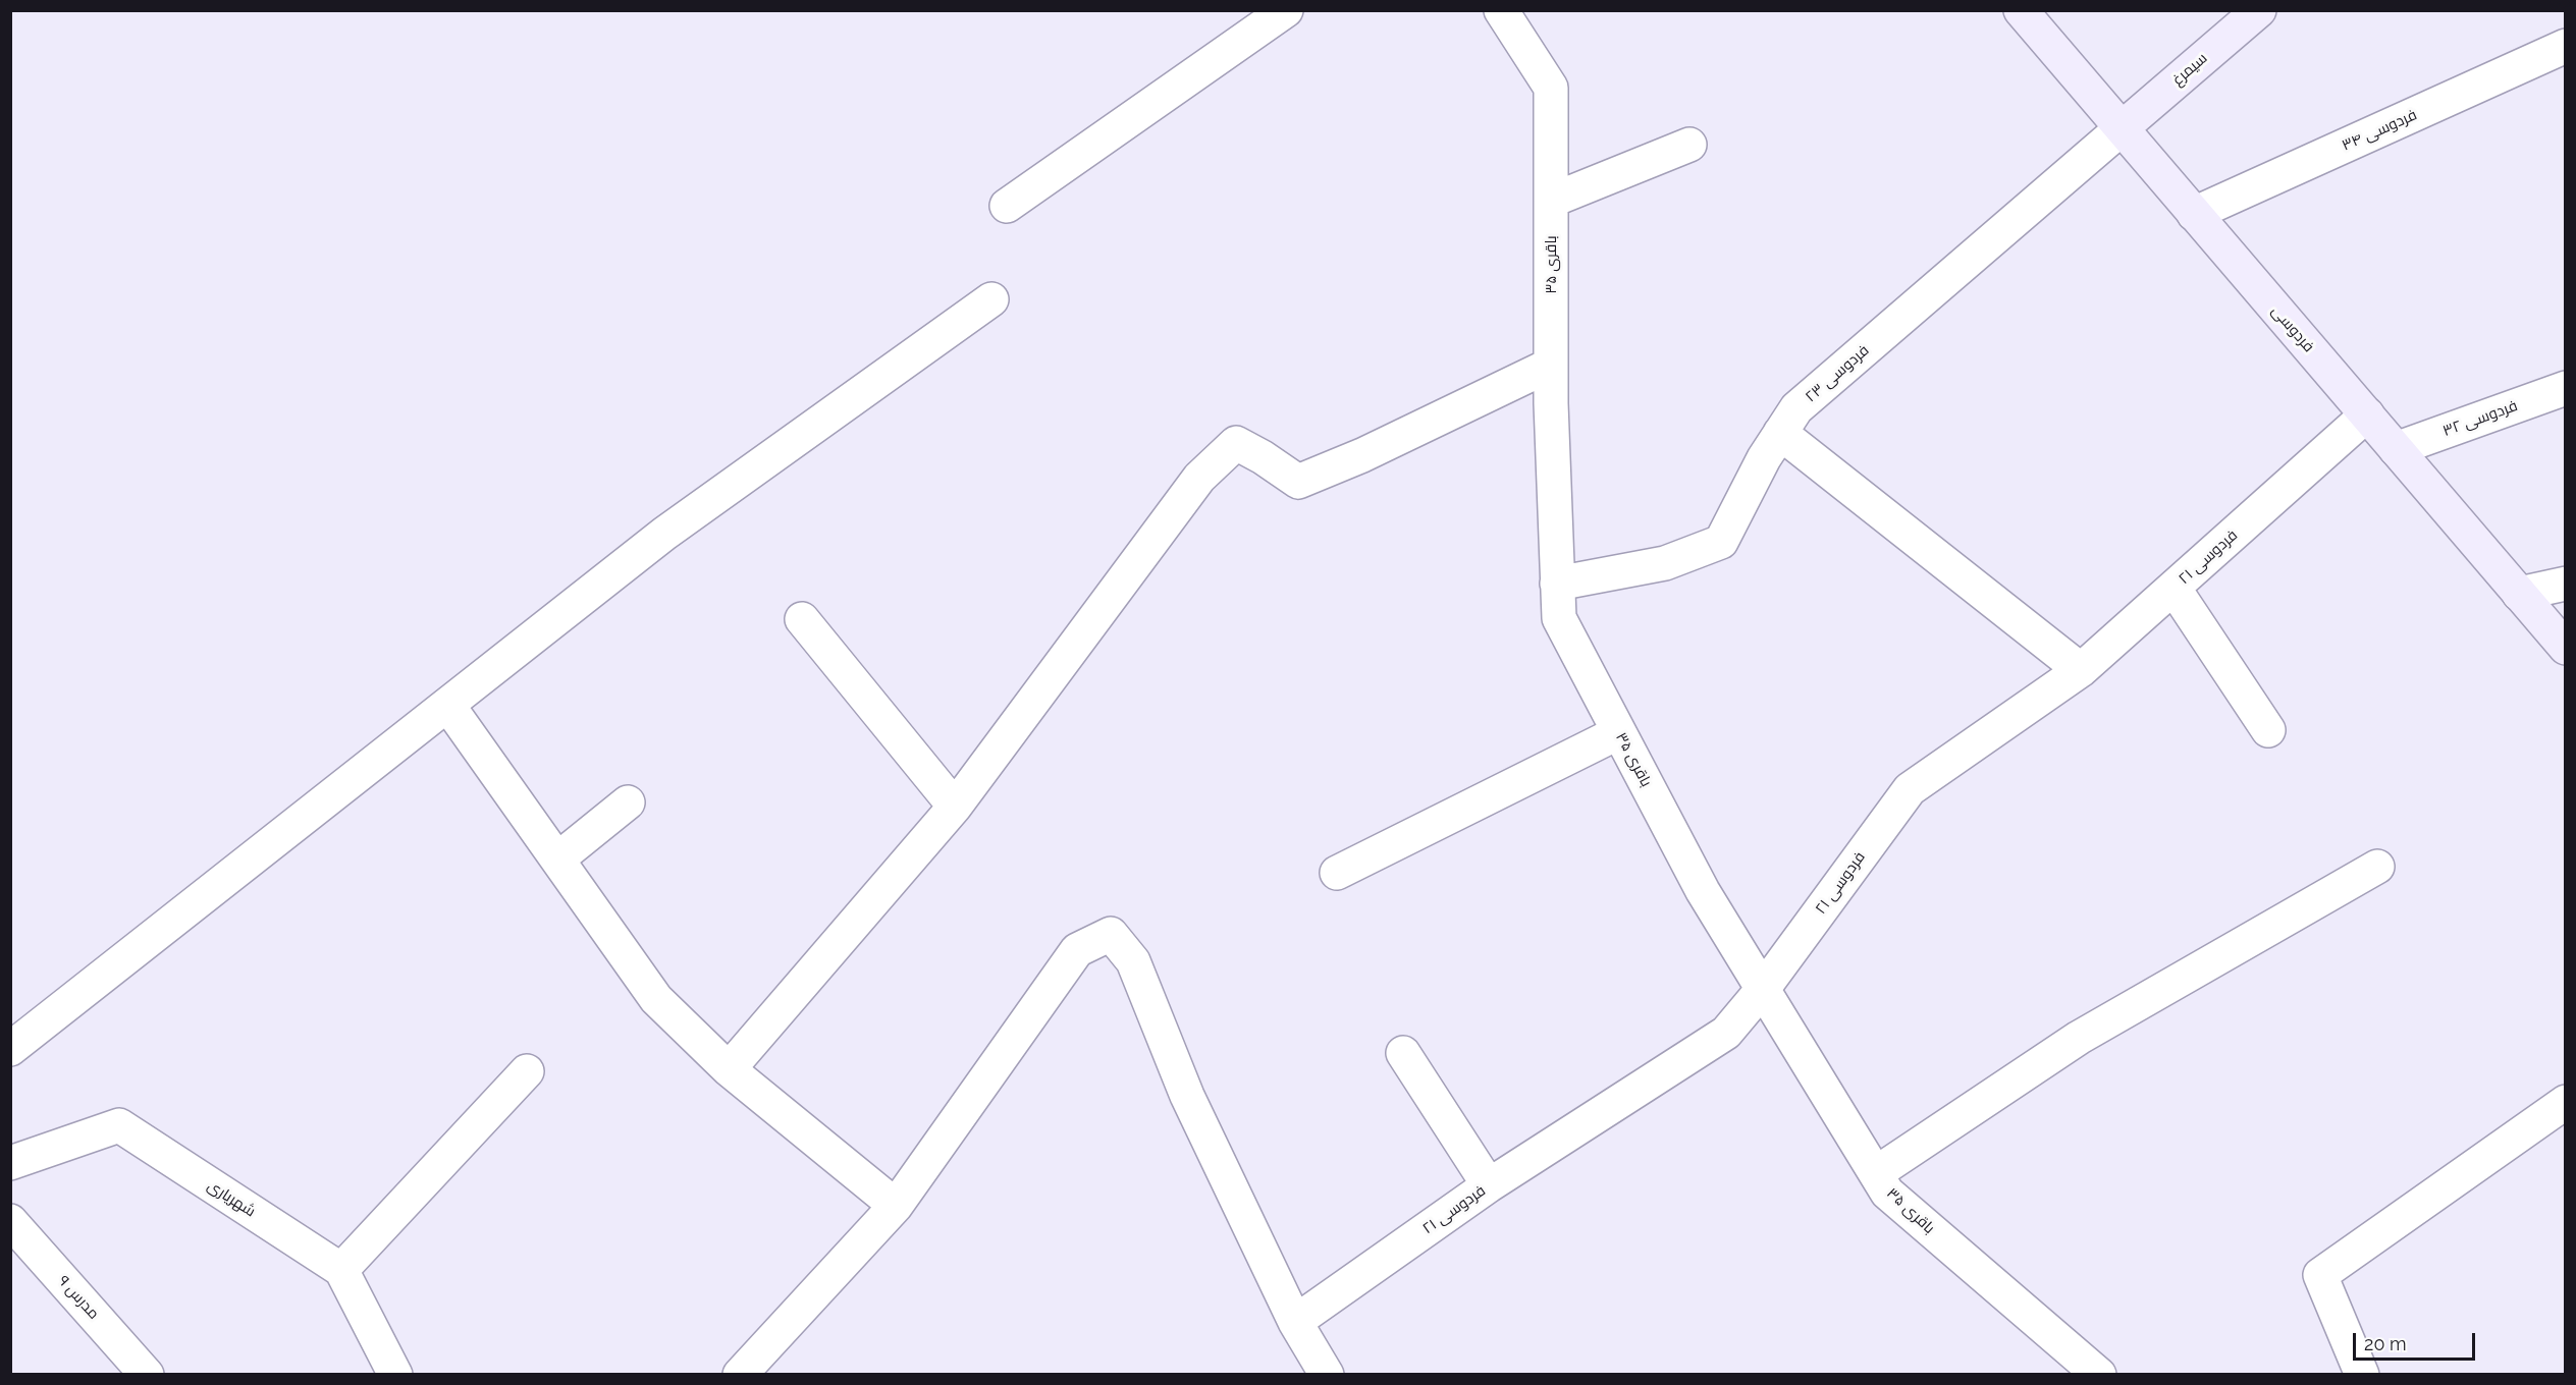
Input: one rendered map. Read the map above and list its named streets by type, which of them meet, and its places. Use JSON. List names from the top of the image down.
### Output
{
  "streets": {
    "main road": ["سیمرغ", "فردوسی"],
    "street": [
      "فردوسی ۳۴",
      "باقری ۳۵",
      "فردوسی ۲۳",
      "فردوسی ۳۲",
      "فردوسی ۲۱",
      "شهریاری",
      "مدرس ۹"
    ]
  },
  "crossings": [
    ["سیمرغ", "فردوسی"],
    ["سیمرغ", "فردوسی ۲۳"],
    ["فردوسی ۳۴", "فردوسی"],
    ["باقری ۳۵", "فردوسی ۲۳"],
    ["باقری ۳۵", "فردوسی ۲۱"],
    ["فردوسی", "فردوسی ۲۳"],
    ["فردوسی", "فردوسی ۳۲"],
    ["فردوسی", "فردوسی ۲۱"]
  ],
  "scale_bar": "20 m"
}
